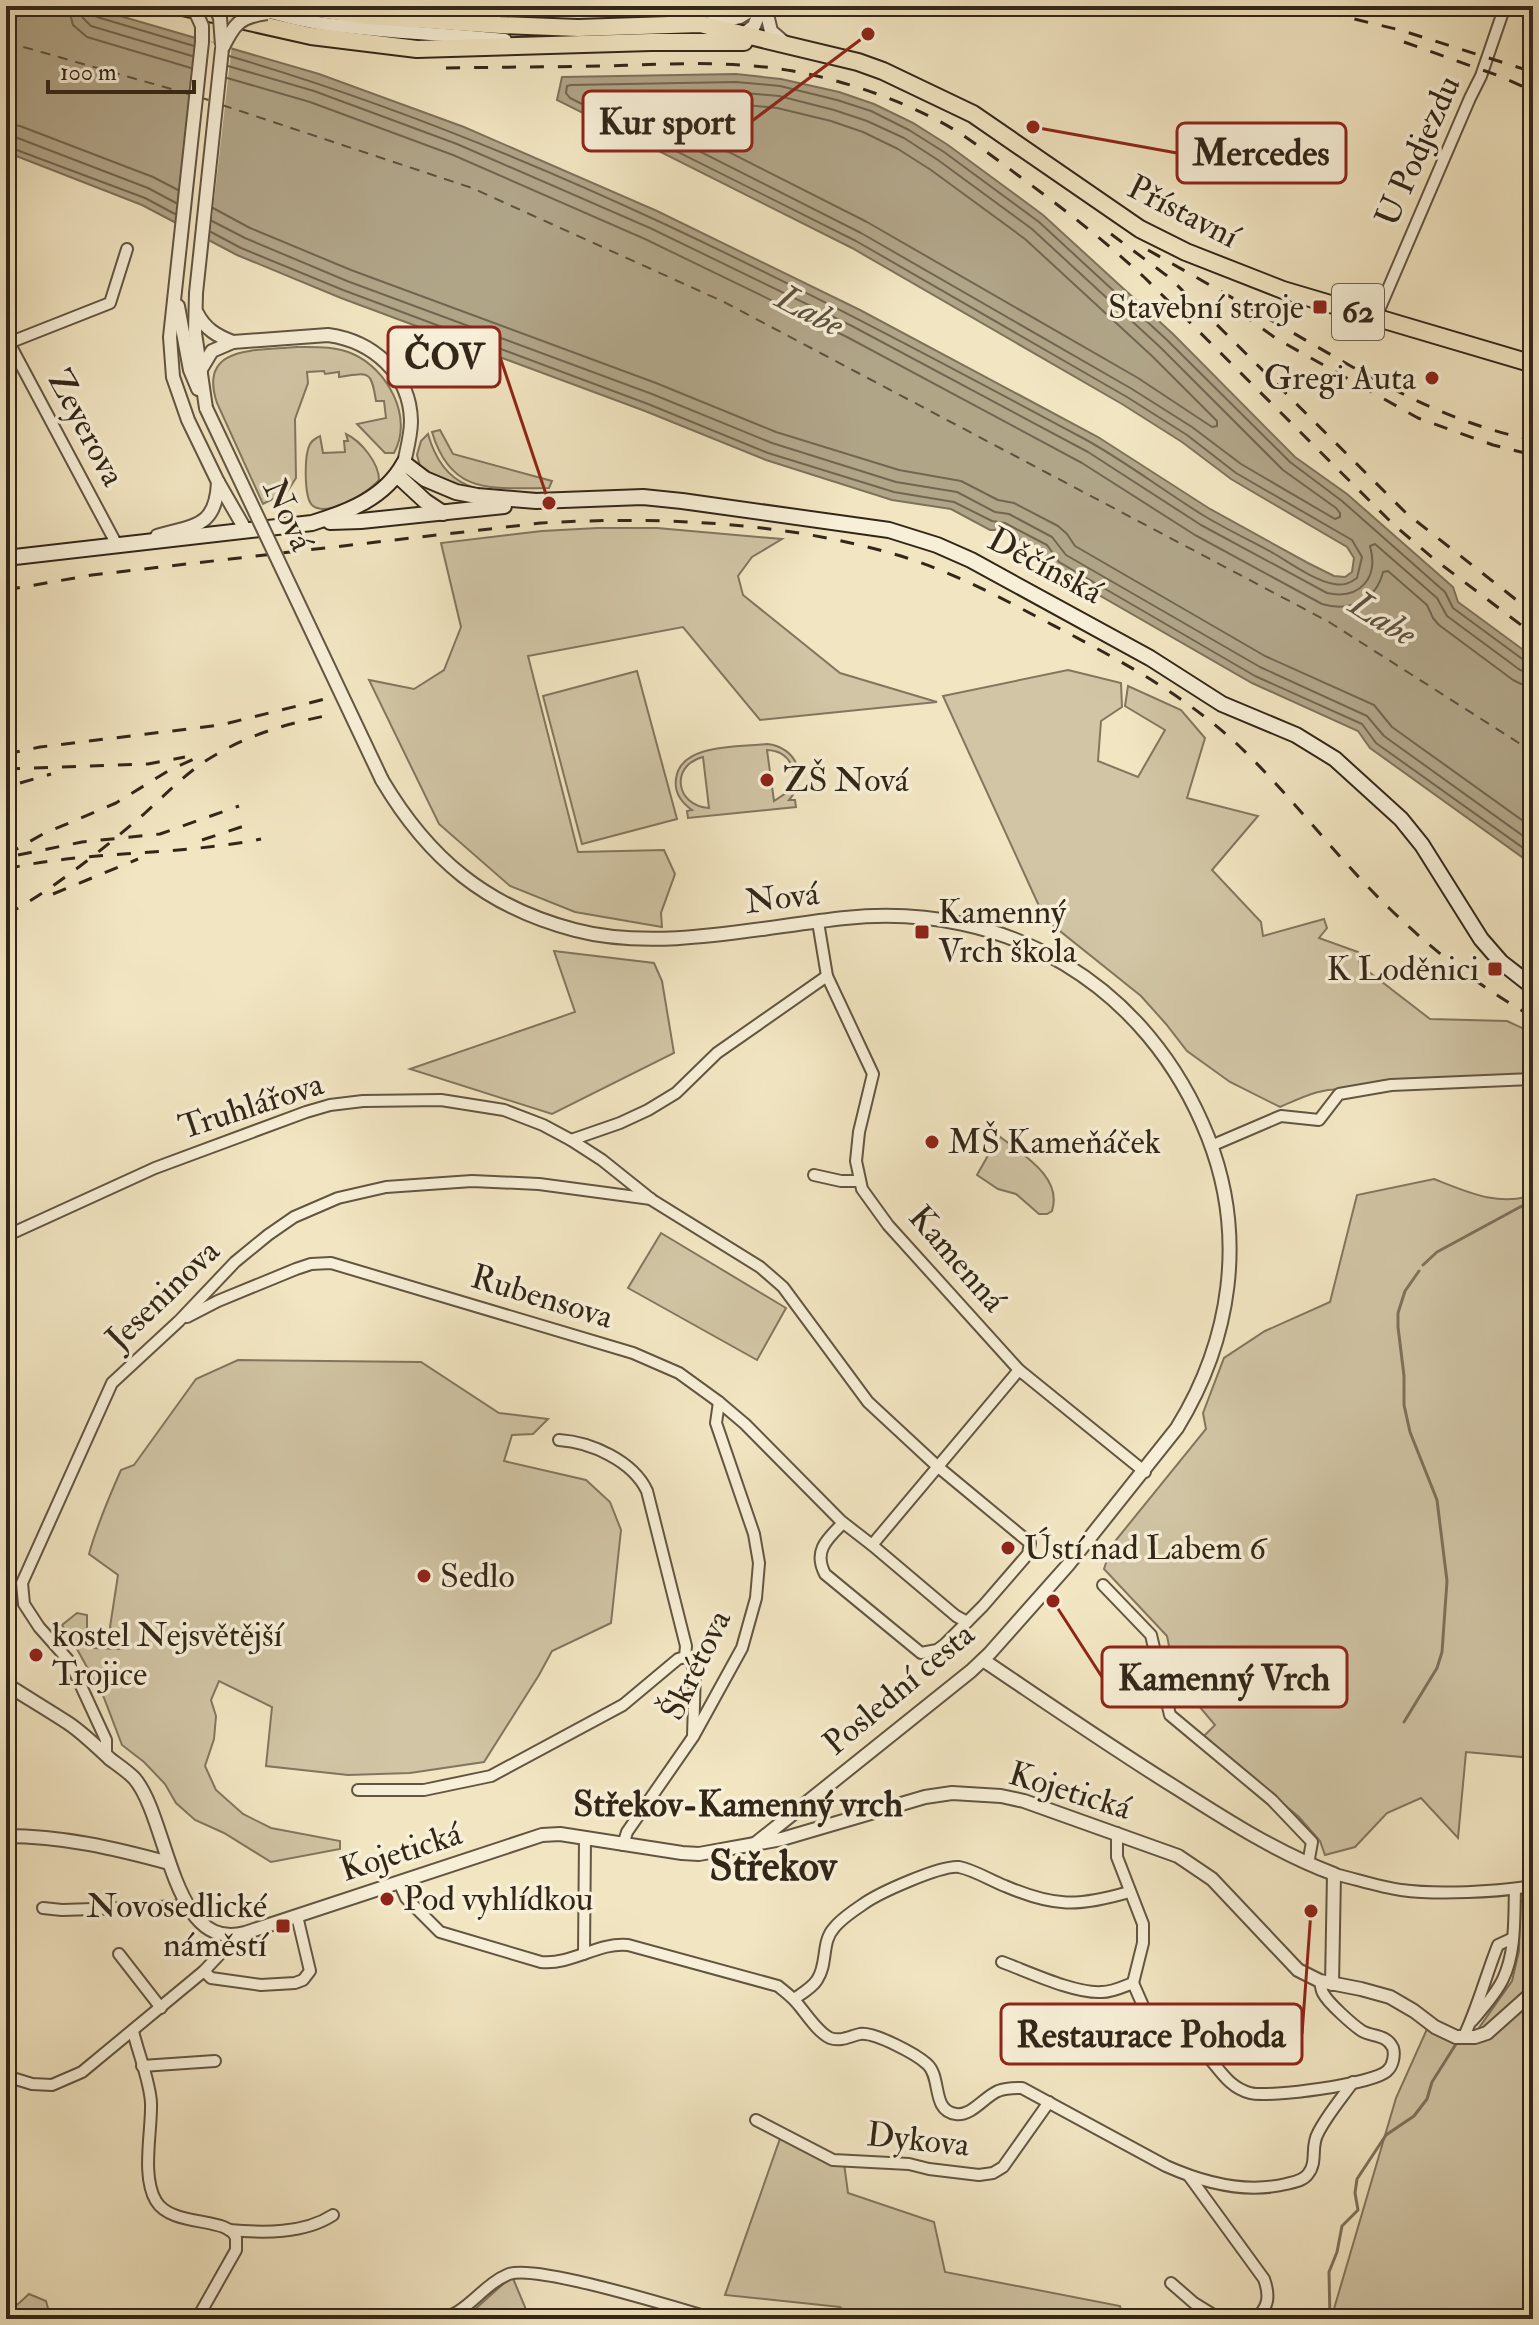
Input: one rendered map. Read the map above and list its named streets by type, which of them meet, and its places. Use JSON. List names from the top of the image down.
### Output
{
  "streets": {
    "main road": ["Přístavní", "62", "Děčínská"],
    "street": [
      "U Podjezdu",
      "Zeyerova",
      "Nová",
      "Truhlářova",
      "Kamenná",
      "Jeseninova",
      "Rubensova",
      "Škrétova",
      "Poslední cesta",
      "Kojetická",
      "Dykova"
    ]
  },
  "crossings": [
    ["U Podjezdu", "Přístavní"],
    ["Nová", "Poslední cesta"],
    ["Truhlářova", "Jeseninova"],
    ["Truhlářova", "Rubensova"],
    ["Jeseninova", "Rubensova"],
    ["Rubensova", "Škrétova"],
    ["Škrétova", "Kojetická"],
    ["Poslední cesta", "Kojetická"]
  ],
  "districts": ["Střekov-Kamenný vrch", "Střekov"],
  "water": ["Labe"],
  "places": {
    "other": [
      "Kur sport",
      "Mercedes",
      "Gregi Auta",
      "ČOV",
      "ZŠ Nová",
      "MŠ Kameňáček",
      "Ústí nad Labem 6",
      "Sedlo",
      "Kamenný Vrch",
      "kostel Nejsvětější Trojice",
      "Pod vyhlídkou",
      "Restaurace Pohoda"
    ],
    "transit": [
      "Stavební stroje",
      "Kamenný Vrch škola",
      "K Loděnici",
      "Novosedlické náměstí"
    ]
  },
  "scale_bar": "100 m"
}
